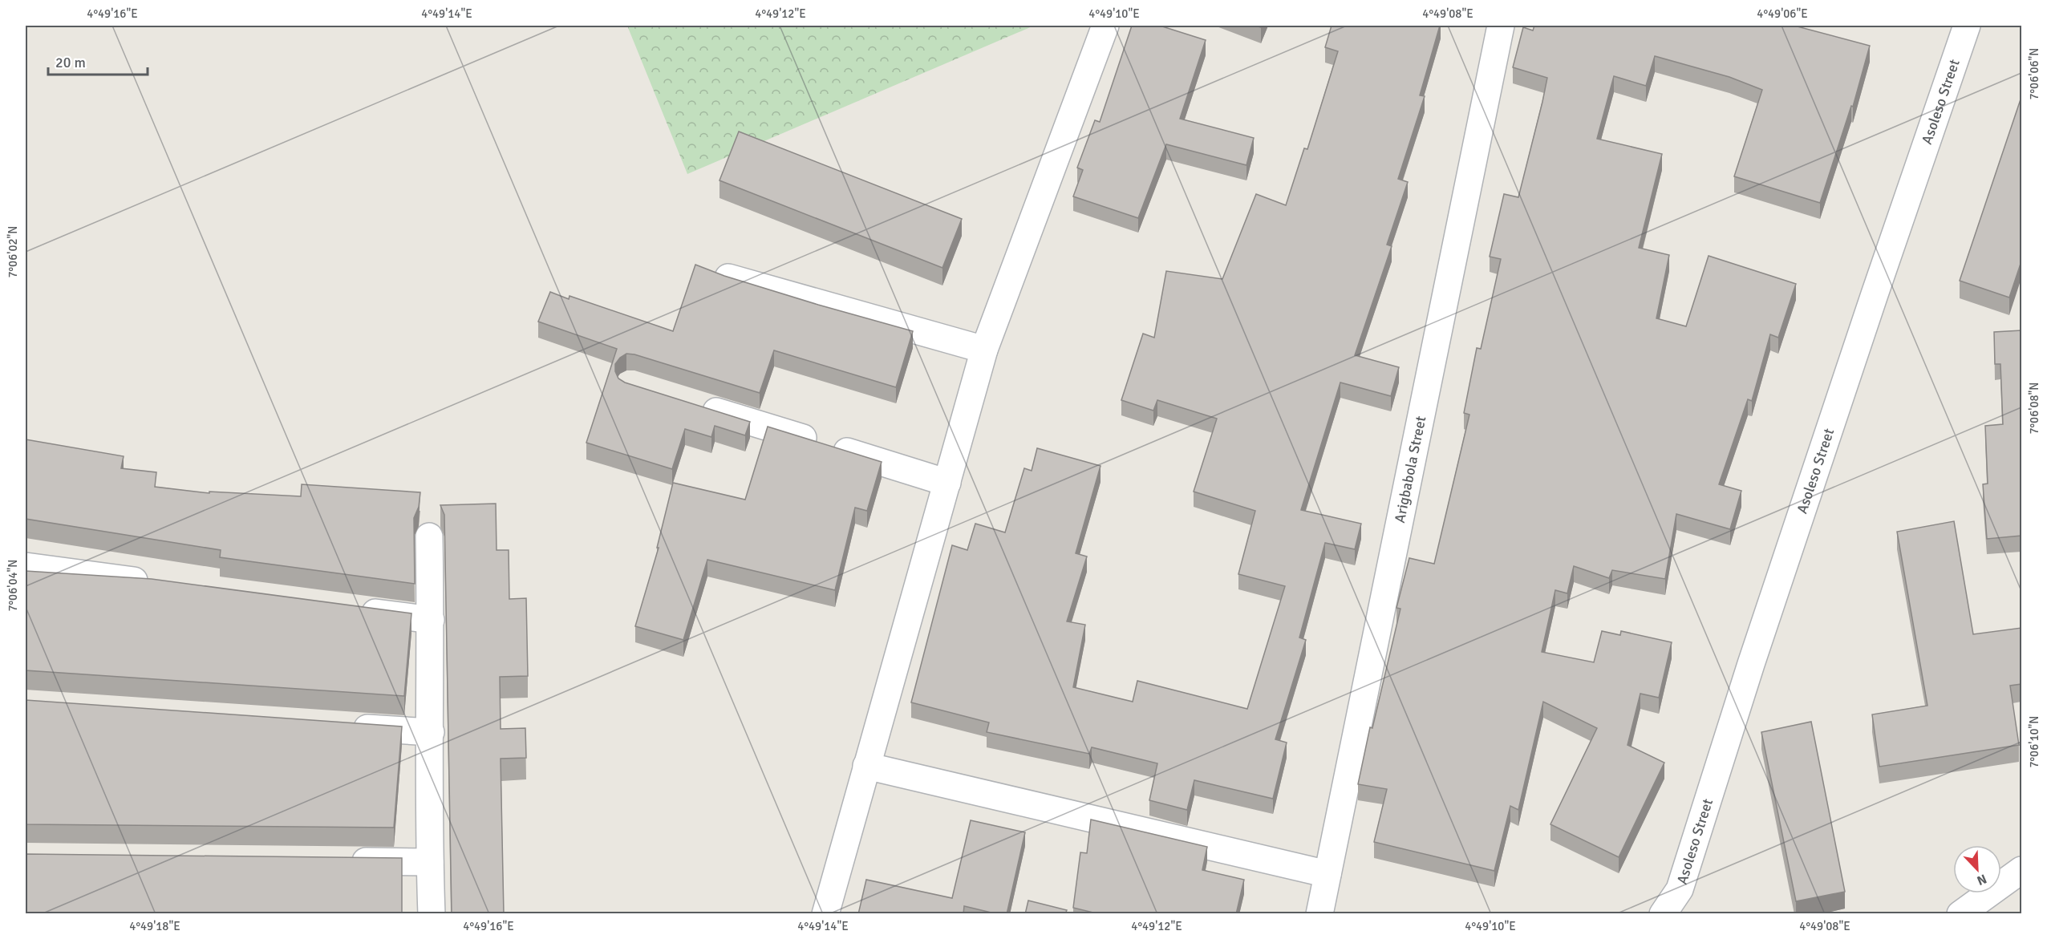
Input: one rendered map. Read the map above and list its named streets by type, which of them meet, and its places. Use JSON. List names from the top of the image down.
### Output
{
  "streets": {
    "street": ["Asoleso Street", "Arigbabola Street"]
  },
  "scale_bar": "20 m",
  "north": "bottom right",
  "coordinates": [
    "4°49'16\"E",
    "4°49'14\"E",
    "4°49'12\"E",
    "4°49'10\"E",
    "4°49'08\"E",
    "4°49'06\"E",
    "7°06'06\"N",
    "7°06'02\"N",
    "7°06'08\"N",
    "7°06'04\"N",
    "7°06'10\"N",
    "4°49'18\"E"
  ]
}
